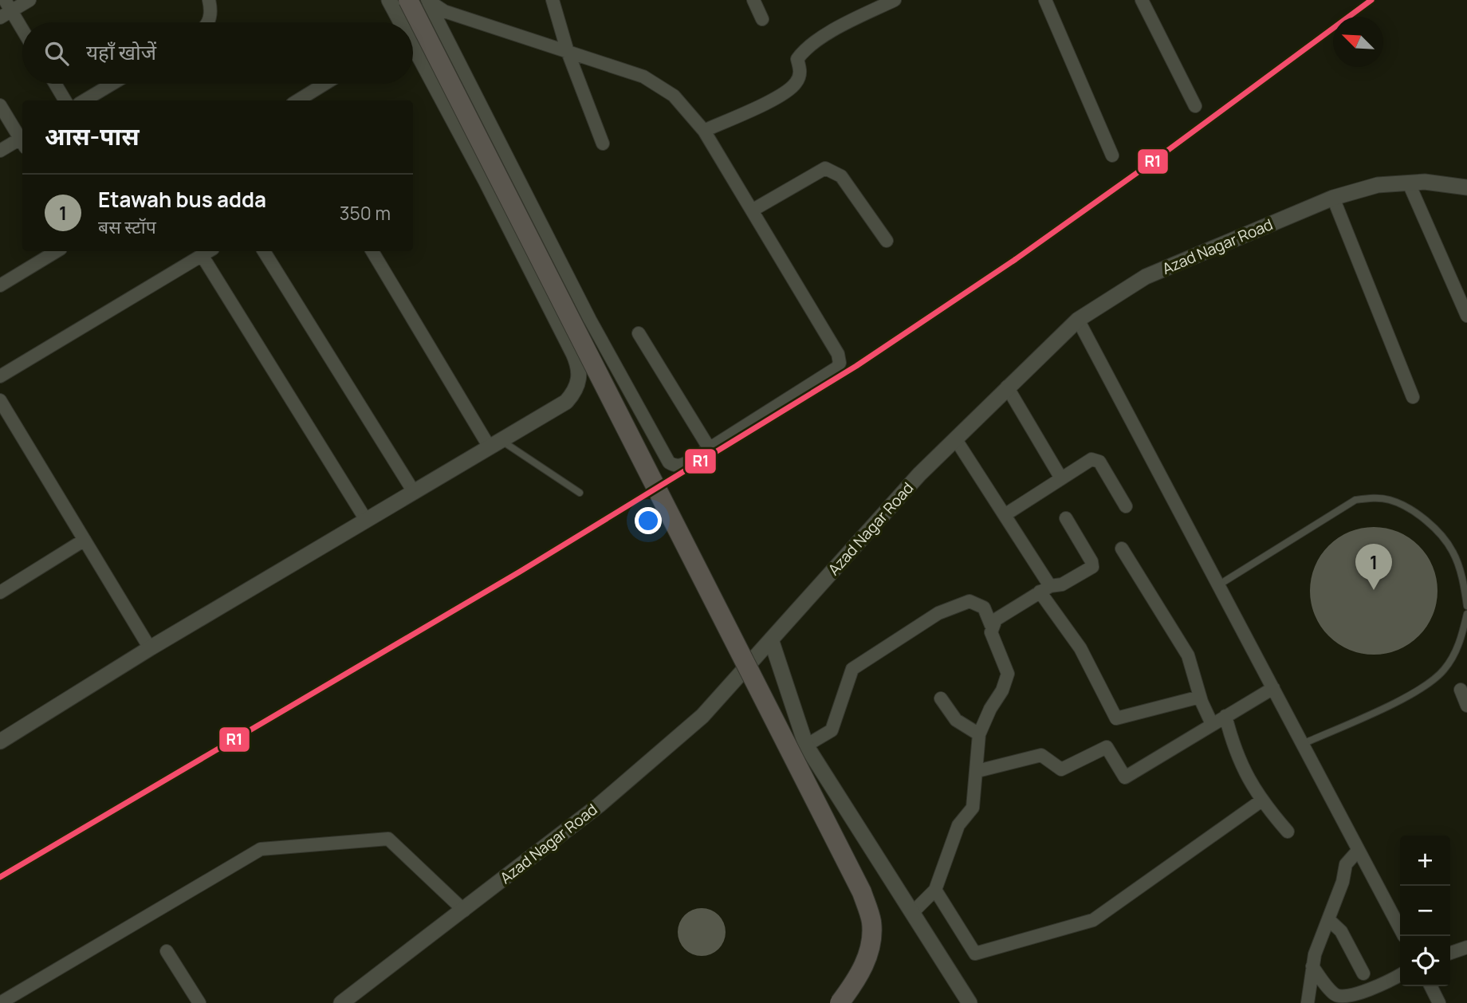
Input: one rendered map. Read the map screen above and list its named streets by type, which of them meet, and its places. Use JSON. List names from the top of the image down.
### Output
{
  "streets": {
    "street": ["Azad Nagar Road"]
  },
  "lines": ["transit line R1"],
  "north": "top left",
  "page": {
    "search": "यहाँ खोजें",
    "heading": "आस-पास",
    "list": [
      {
        "mark": "1",
        "name": "Etawah bus adda",
        "note": "बस स्टॉप",
        "value": "350 m"
      }
    ],
    "pins": "1",
    "map_buttons": ["+", "−"]
  }
}
